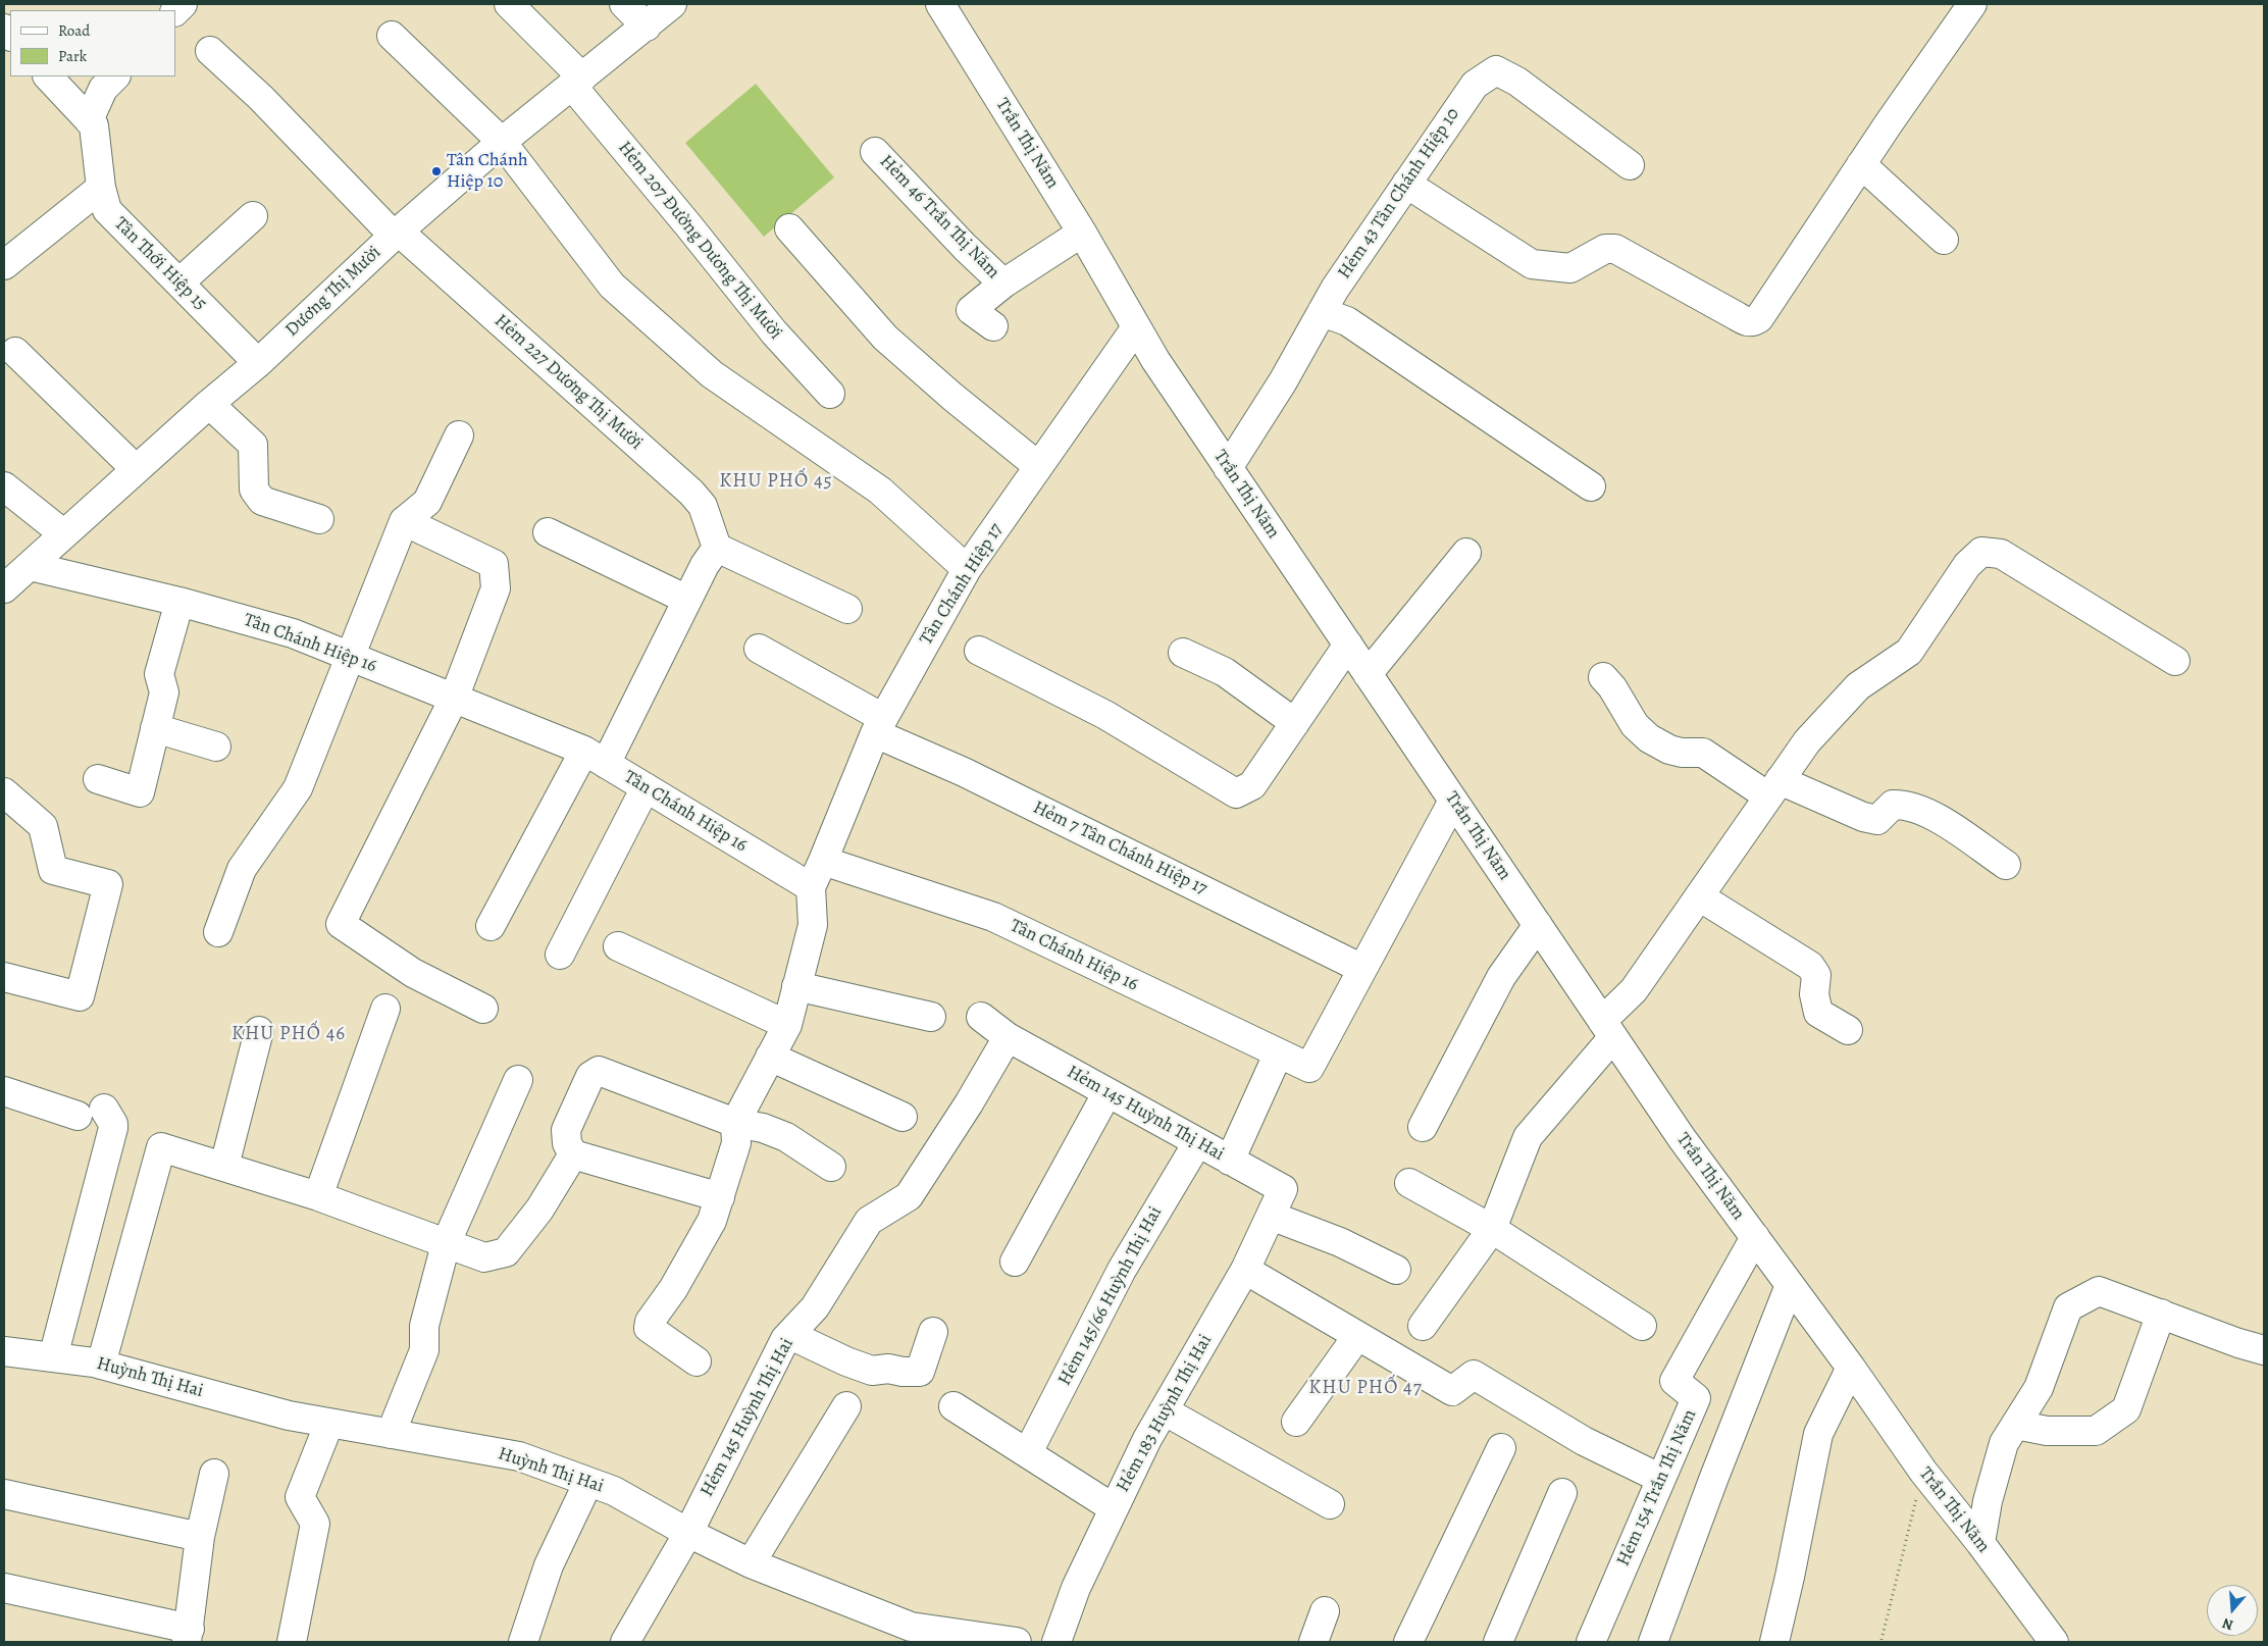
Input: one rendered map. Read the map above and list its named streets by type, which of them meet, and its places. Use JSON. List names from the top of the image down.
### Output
{
  "streets": {
    "street": [
      "Trần Thị Năm",
      "Hẻm 43 Tân Chánh Hiệp 10",
      "Hẻm 46 Trần Thị Năm",
      "Hẻm 207 Đường Dương Thị Mười",
      "Tân Thới Hiệp 15",
      "Dương Thị Mười",
      "Hẻm 227 Dương Thị Mười",
      "Tân Chánh Hiệp 17",
      "Tân Chánh Hiệp 16",
      "Hẻm 7 Tân Chánh Hiệp 17",
      "Hẻm 145 Huỳnh Thị Hai",
      "Hẻm 145/66 Huỳnh Thị Hai",
      "Huỳnh Thị Hai",
      "Hẻm 183 Huỳnh Thị Hai",
      "Hẻm 154 Trần Thị Năm"
    ]
  },
  "crossings": [
    ["Trần Thị Năm", "Hẻm 43 Tân Chánh Hiệp 10"],
    ["Trần Thị Năm", "Hẻm 46 Trần Thị Năm"],
    ["Trần Thị Năm", "Tân Chánh Hiệp 17"],
    ["Trần Thị Năm", "Hẻm 154 Trần Thị Năm"],
    ["Hẻm 207 Đường Dương Thị Mười", "Dương Thị Mười"],
    ["Tân Thới Hiệp 15", "Dương Thị Mười"],
    ["Dương Thị Mười", "Hẻm 227 Dương Thị Mười"],
    ["Dương Thị Mười", "Tân Chánh Hiệp 16"],
    ["Tân Chánh Hiệp 17", "Tân Chánh Hiệp 16"],
    ["Tân Chánh Hiệp 17", "Hẻm 7 Tân Chánh Hiệp 17"],
    ["Tân Chánh Hiệp 16", "Hẻm 7 Tân Chánh Hiệp 17"],
    ["Hẻm 145 Huỳnh Thị Hai", "Hẻm 145/66 Huỳnh Thị Hai"],
    ["Hẻm 145 Huỳnh Thị Hai", "Huỳnh Thị Hai"],
    ["Hẻm 145 Huỳnh Thị Hai", "Hẻm 183 Huỳnh Thị Hai"]
  ],
  "districts": ["KHU PHỐ 45", "KHU PHỐ 46", "KHU PHỐ 47"],
  "places": ["Tân Chánh Hiệp 10"],
  "legend": ["Road", "Park"],
  "north": "bottom"
}
